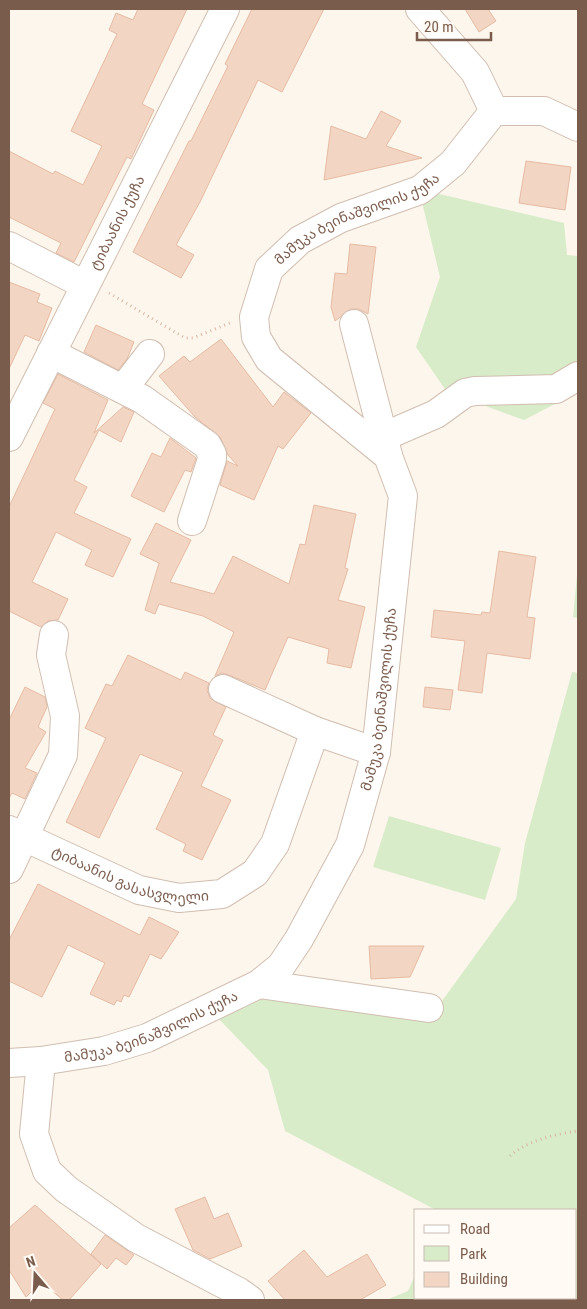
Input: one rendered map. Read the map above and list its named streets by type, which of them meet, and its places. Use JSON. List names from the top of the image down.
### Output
{
  "streets": {
    "street": ["მამუკა ბეინაშვილის ქუჩა", "ტიბაანის ქუჩა", "ტიბაანის გასასვლელი"]
  },
  "legend": ["Road", "Park", "Building"],
  "scale_bar": "20 m",
  "north": "top"
}
